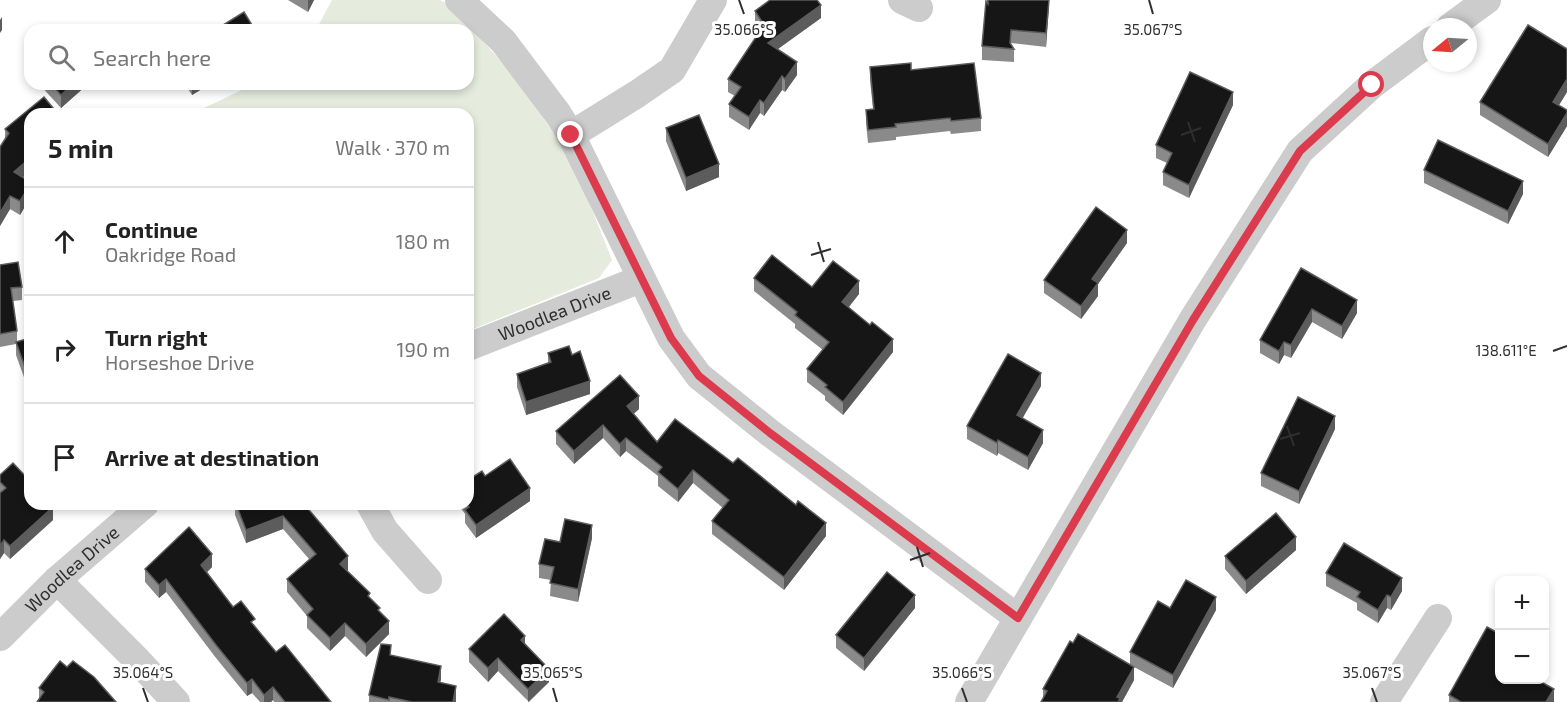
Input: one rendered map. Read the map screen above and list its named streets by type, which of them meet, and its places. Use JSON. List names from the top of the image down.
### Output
{
  "streets": {
    "street": ["Woodlea Drive"]
  },
  "north": "left",
  "page": {
    "search": "Search here",
    "heading": ["5 min", "Walk · 370 m"],
    "list": [
      ["Continue", "Oakridge Road", "180 m"],
      ["Turn right", "Horseshoe Drive", "190 m"],
      "Arrive at destination"
    ],
    "map_buttons": ["+", "−"]
  },
  "coordinates": [
    "35.066°S",
    "35.067°S",
    "138.611°E",
    "35.064°S",
    "35.065°S"
  ]
}
